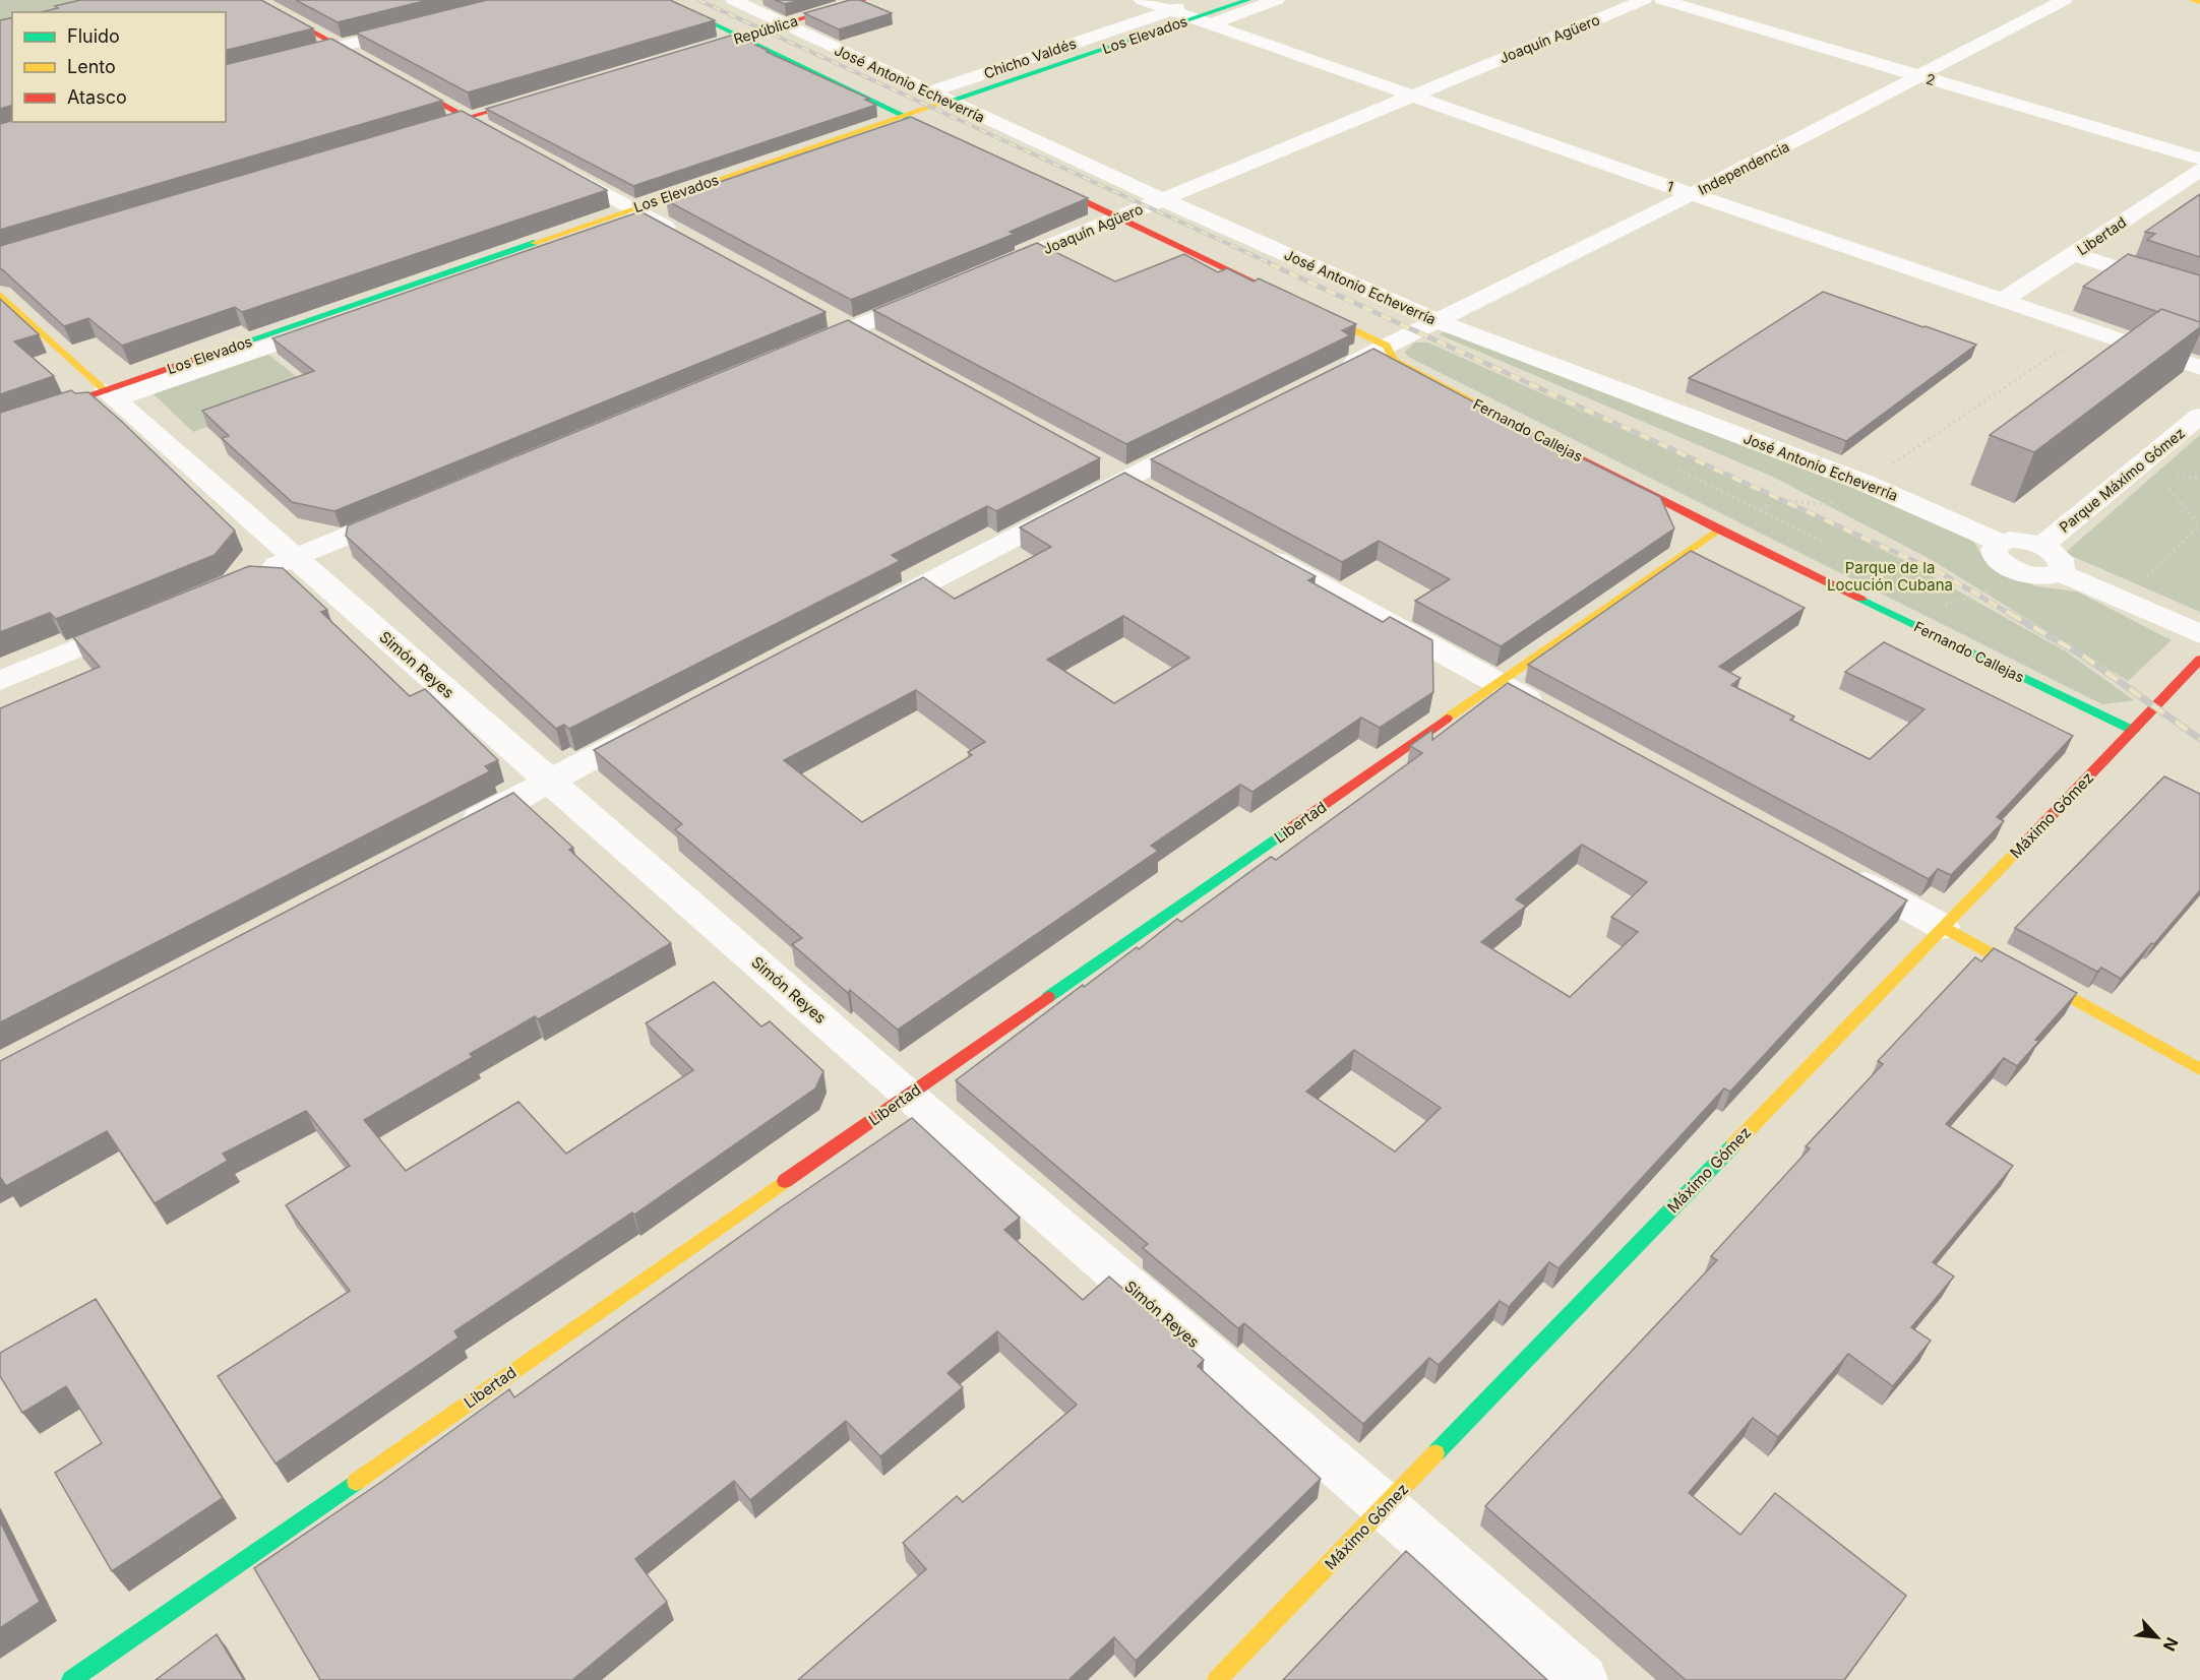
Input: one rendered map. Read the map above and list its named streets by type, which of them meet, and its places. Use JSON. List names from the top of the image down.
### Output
{
  "streets": {
    "street": [
      "República",
      "Los Elevados",
      "Joaquín Agüero",
      "Chicho Valdés",
      "2",
      "José Antonio Echeverría",
      "Independencia",
      "1",
      "Libertad",
      "Fernando Callejas",
      "Parque Máximo Gómez",
      "Simón Reyes",
      "Máximo Gómez"
    ]
  },
  "crossings": [
    ["República", "José Antonio Echeverría"],
    ["Los Elevados", "Simón Reyes"],
    ["Joaquín Agüero", "José Antonio Echeverría"],
    ["Joaquín Agüero", "1"],
    ["Chicho Valdés", "José Antonio Echeverría"],
    ["Chicho Valdés", "1"],
    ["2", "Independencia"],
    ["José Antonio Echeverría", "Independencia"],
    ["José Antonio Echeverría", "Parque Máximo Gómez"],
    ["Independencia", "1"],
    ["Independencia", "Fernando Callejas"],
    ["1", "Libertad"],
    ["Libertad", "Fernando Callejas"],
    ["Libertad", "Simón Reyes"],
    ["Fernando Callejas", "Máximo Gómez"],
    ["Simón Reyes", "Máximo Gómez"]
  ],
  "parks": ["Parque de la Locución Cubana"],
  "legend": ["Fluido", "Lento", "Atasco"],
  "north": "bottom right"
}
